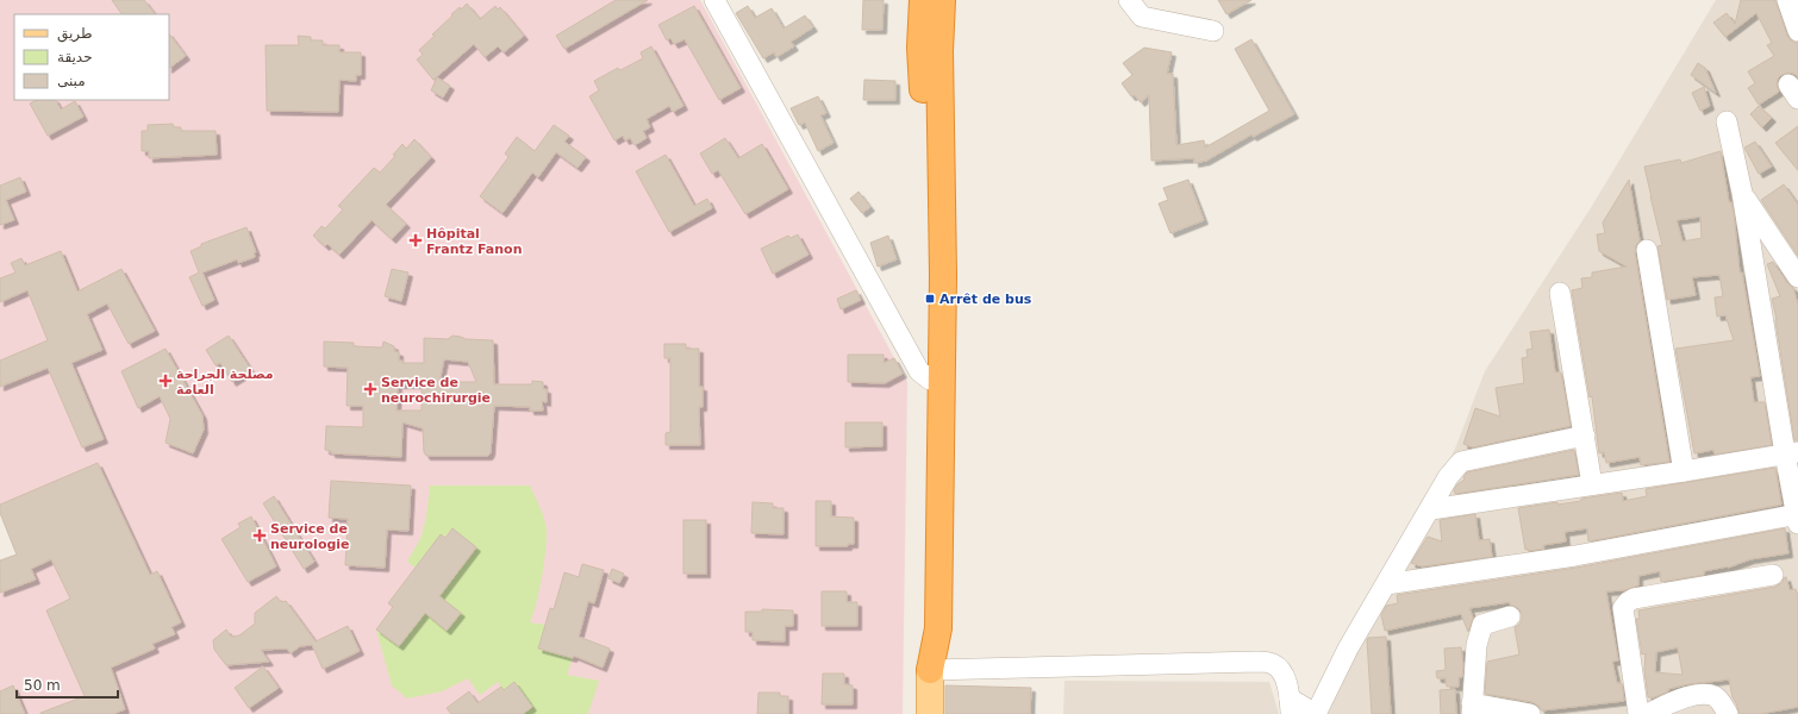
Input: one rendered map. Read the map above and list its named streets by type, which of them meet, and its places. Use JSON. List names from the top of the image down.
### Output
{
  "places": {
    "health": [
      "Hôpital Frantz Fanon",
      "مصلحة الجراحة العامة",
      "Service de neurochirurgie",
      "Service de neurologie"
    ],
    "transit": ["Arrêt de bus"]
  },
  "legend": ["طريق", "حديقة", "مبنى"],
  "scale_bar": "50 m"
}
